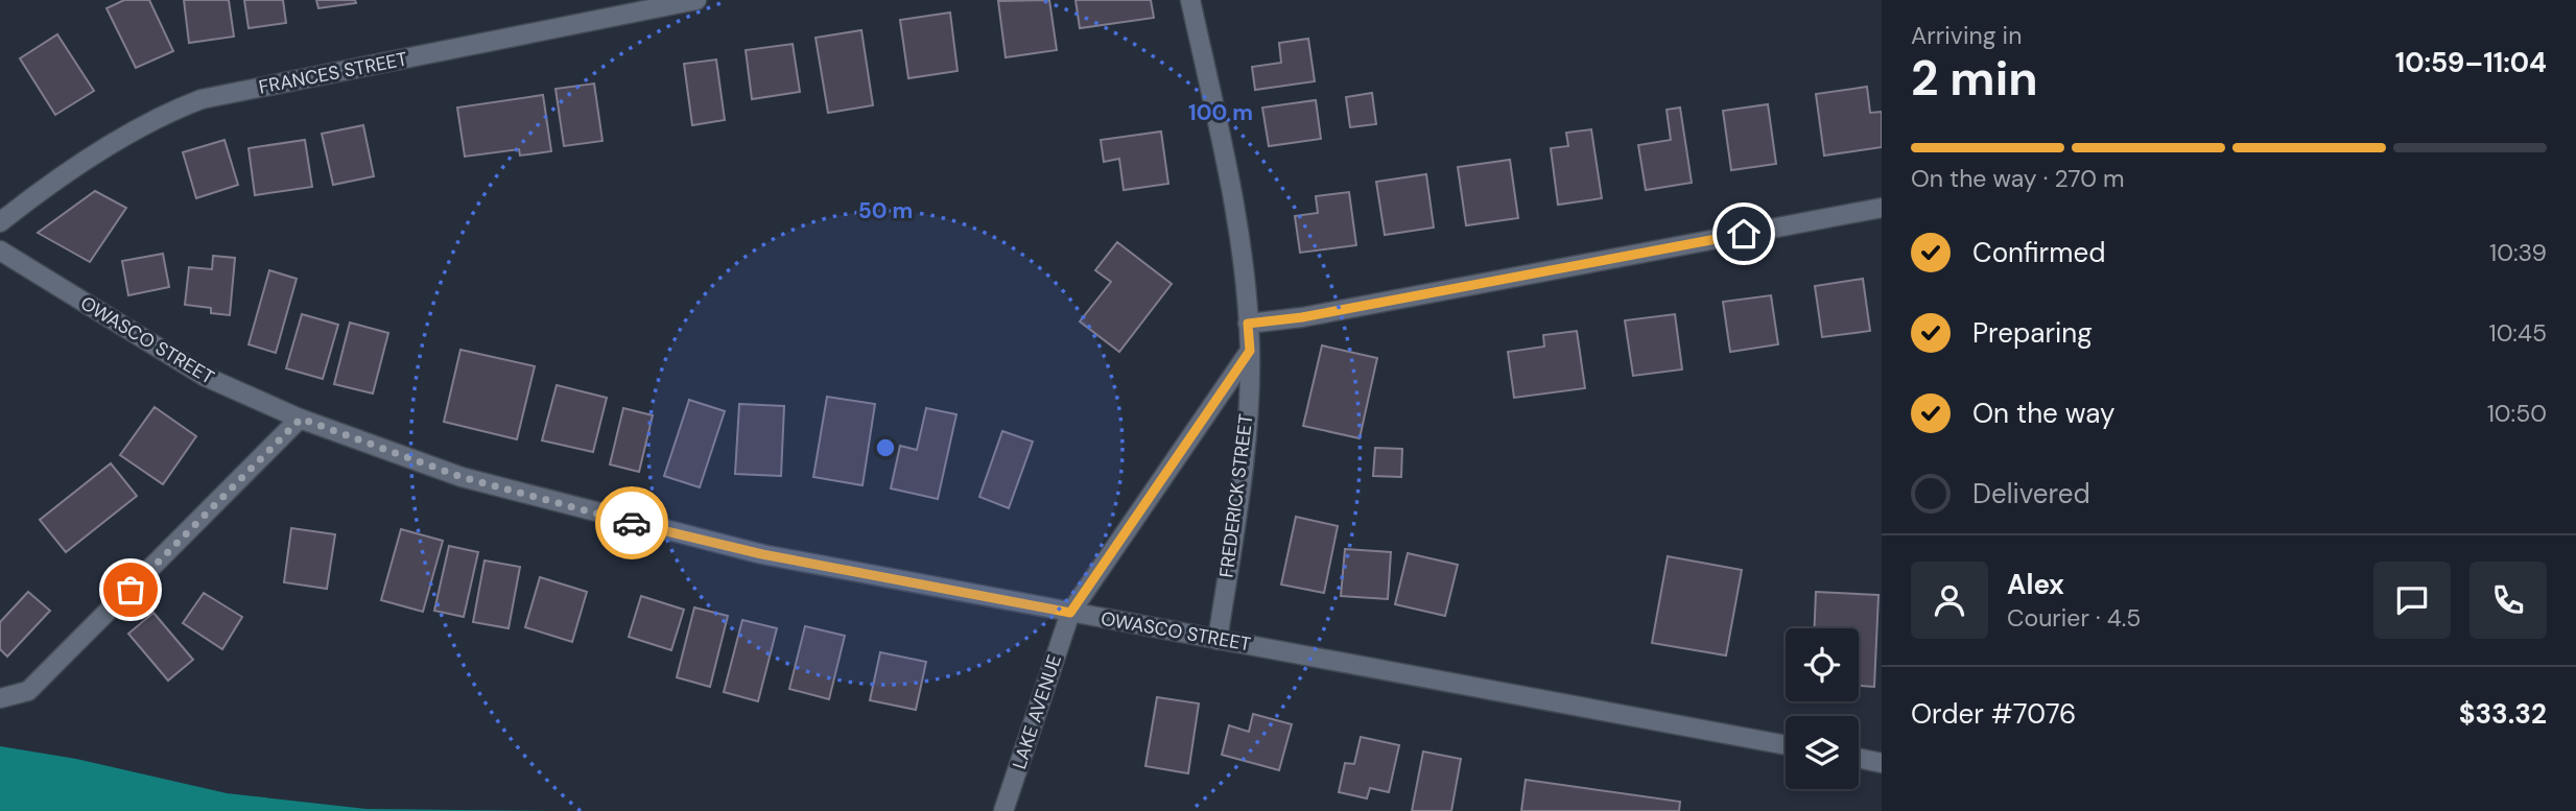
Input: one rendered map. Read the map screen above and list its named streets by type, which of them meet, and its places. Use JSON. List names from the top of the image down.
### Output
{
  "streets": {
    "street": [
      "FRANCES STREET",
      "OWASCO STREET",
      "FREDERICK STREET",
      "LAKE AVENUE"
    ]
  },
  "crossings": [
    ["OWASCO STREET", "FREDERICK STREET"],
    ["OWASCO STREET", "LAKE AVENUE"],
    ["FREDERICK STREET", "LAKE AVENUE"]
  ],
  "page": {
    "heading": ["2 min", "Arriving in", "10:59–11:04"],
    "panel": [
      "Alex",
      "Courier · 4.5",
      "Order #7076",
      "$33.32"
    ],
    "bar": "On the way · 270 m",
    "list": [
      ["Confirmed", "10:39"],
      ["Preparing", "10:45"],
      ["On the way", "10:50"],
      "Delivered"
    ]
  },
  "rings": ["100 m", "50 m"]
}
